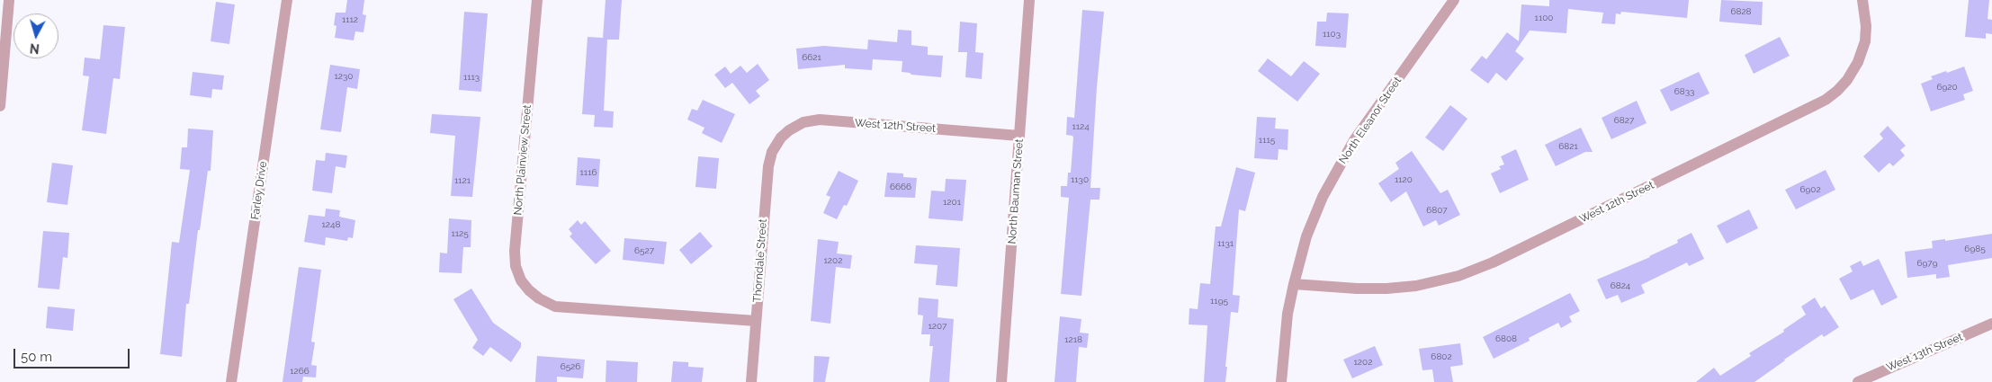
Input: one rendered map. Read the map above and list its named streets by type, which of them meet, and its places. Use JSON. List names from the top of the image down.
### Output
{
  "streets": {
    "street": [
      "North Eleanor Street",
      "West 12th Street",
      "North Plainview Street",
      "Farley Drive",
      "North Bauman Street",
      "Thorndale Street",
      "West 13th Street"
    ]
  },
  "crossings": [
    ["North Eleanor Street", "West 12th Street"],
    ["West 12th Street", "North Bauman Street"],
    ["West 12th Street", "Thorndale Street"],
    ["North Plainview Street", "Thorndale Street"]
  ],
  "house_numbers": [
    "6828",
    "1100",
    "1112",
    "1103",
    "6621",
    "1230",
    "1113",
    "6920",
    "6833",
    "6827",
    "1124",
    "1115",
    "6821",
    "1116",
    "1130",
    "1120",
    "1121",
    "6666",
    "6902",
    "1201",
    "6807",
    "1248",
    "1125",
    "1131",
    "6985",
    "6527",
    "1202",
    "6979",
    "6824",
    "1195",
    "1207",
    "6808",
    "1218",
    "6802",
    "1202",
    "6526",
    "1266"
  ],
  "scale_bar": "50 m",
  "north": "bottom"
}
